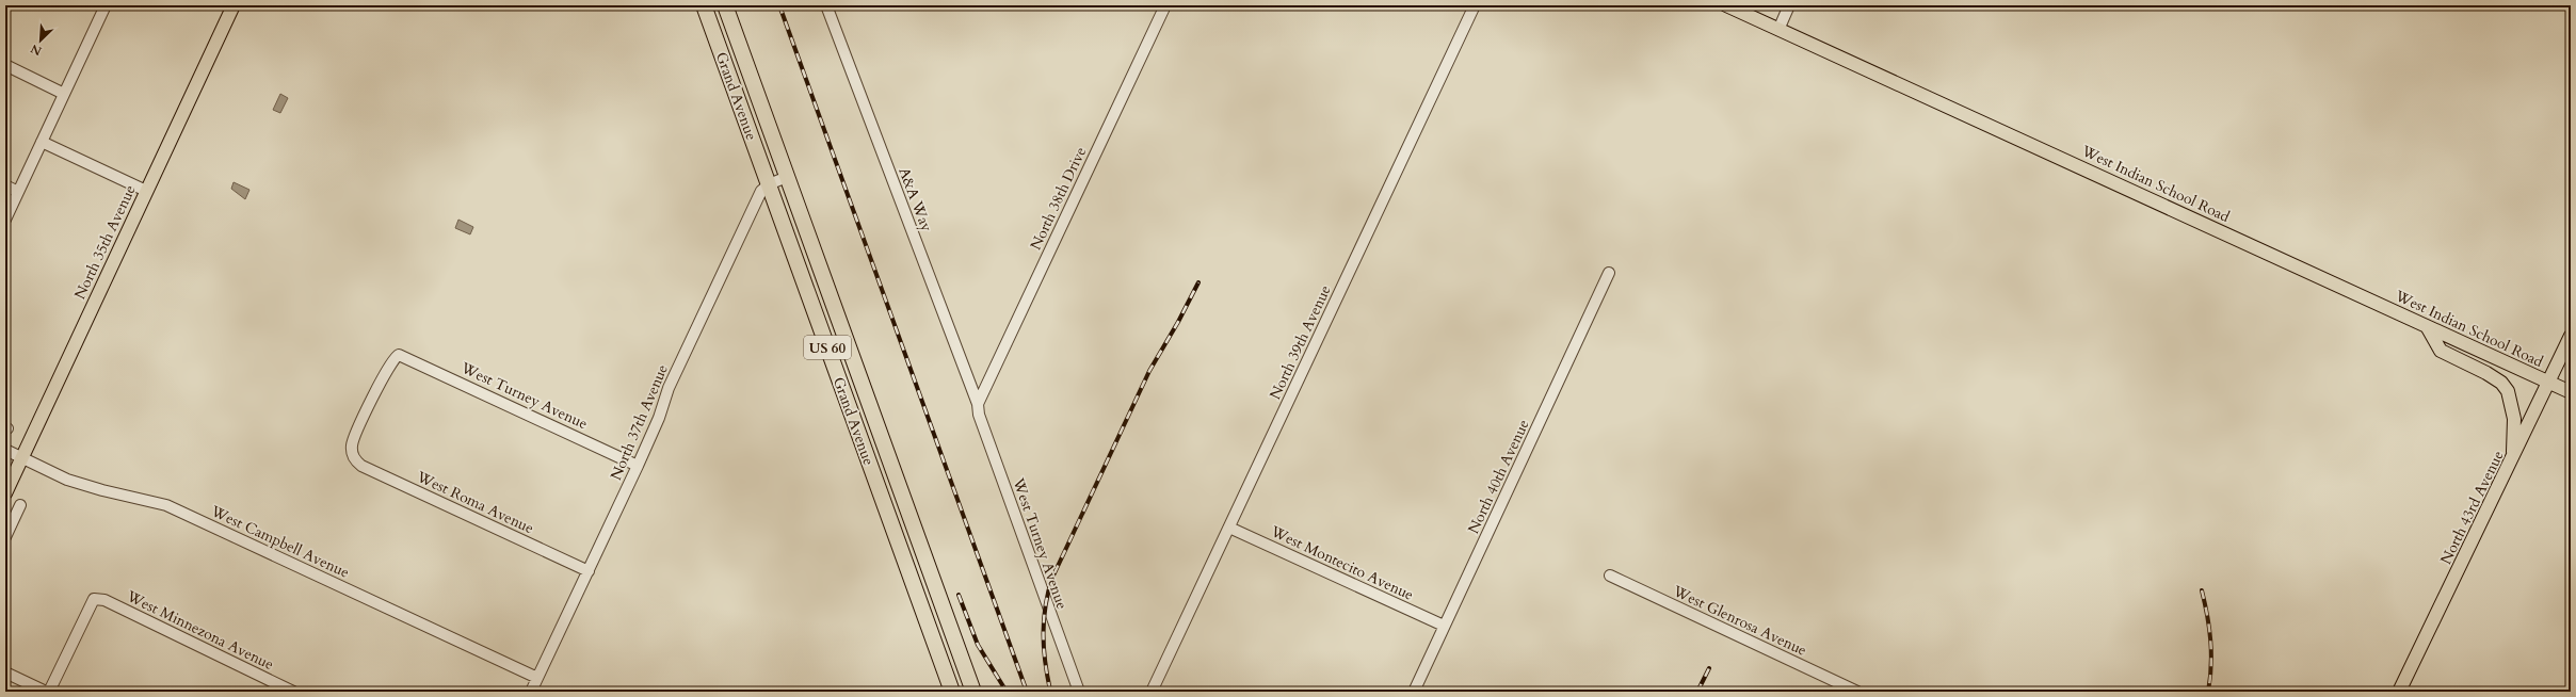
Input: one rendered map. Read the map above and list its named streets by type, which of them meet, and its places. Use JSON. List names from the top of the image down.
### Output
{
  "streets": {
    "highway": ["Grand Avenue", "US 60"],
    "main road": ["West Indian School Road", "North 35th Avenue", "North 43rd Avenue"],
    "street": [
      "North 38th Drive",
      "A&A Way",
      "North 39th Avenue",
      "West Turney Avenue",
      "North 37th Avenue",
      "North 40th Avenue",
      "West Roma Avenue",
      "West Campbell Avenue",
      "West Montecito Avenue",
      "West Glenrosa Avenue",
      "West Minnezona Avenue"
    ]
  },
  "crossings": [
    ["Grand Avenue", "North 37th Avenue"],
    ["West Indian School Road", "North 43rd Avenue"],
    ["North 38th Drive", "A&A Way"],
    ["North 38th Drive", "West Turney Avenue"],
    ["A&A Way", "West Turney Avenue"],
    ["North 35th Avenue", "West Campbell Avenue"],
    ["North 39th Avenue", "West Montecito Avenue"],
    ["West Turney Avenue", "North 37th Avenue"],
    ["West Turney Avenue", "West Roma Avenue"],
    ["North 37th Avenue", "West Roma Avenue"],
    ["North 37th Avenue", "West Campbell Avenue"],
    ["North 40th Avenue", "West Montecito Avenue"]
  ],
  "north": "bottom left"
}
